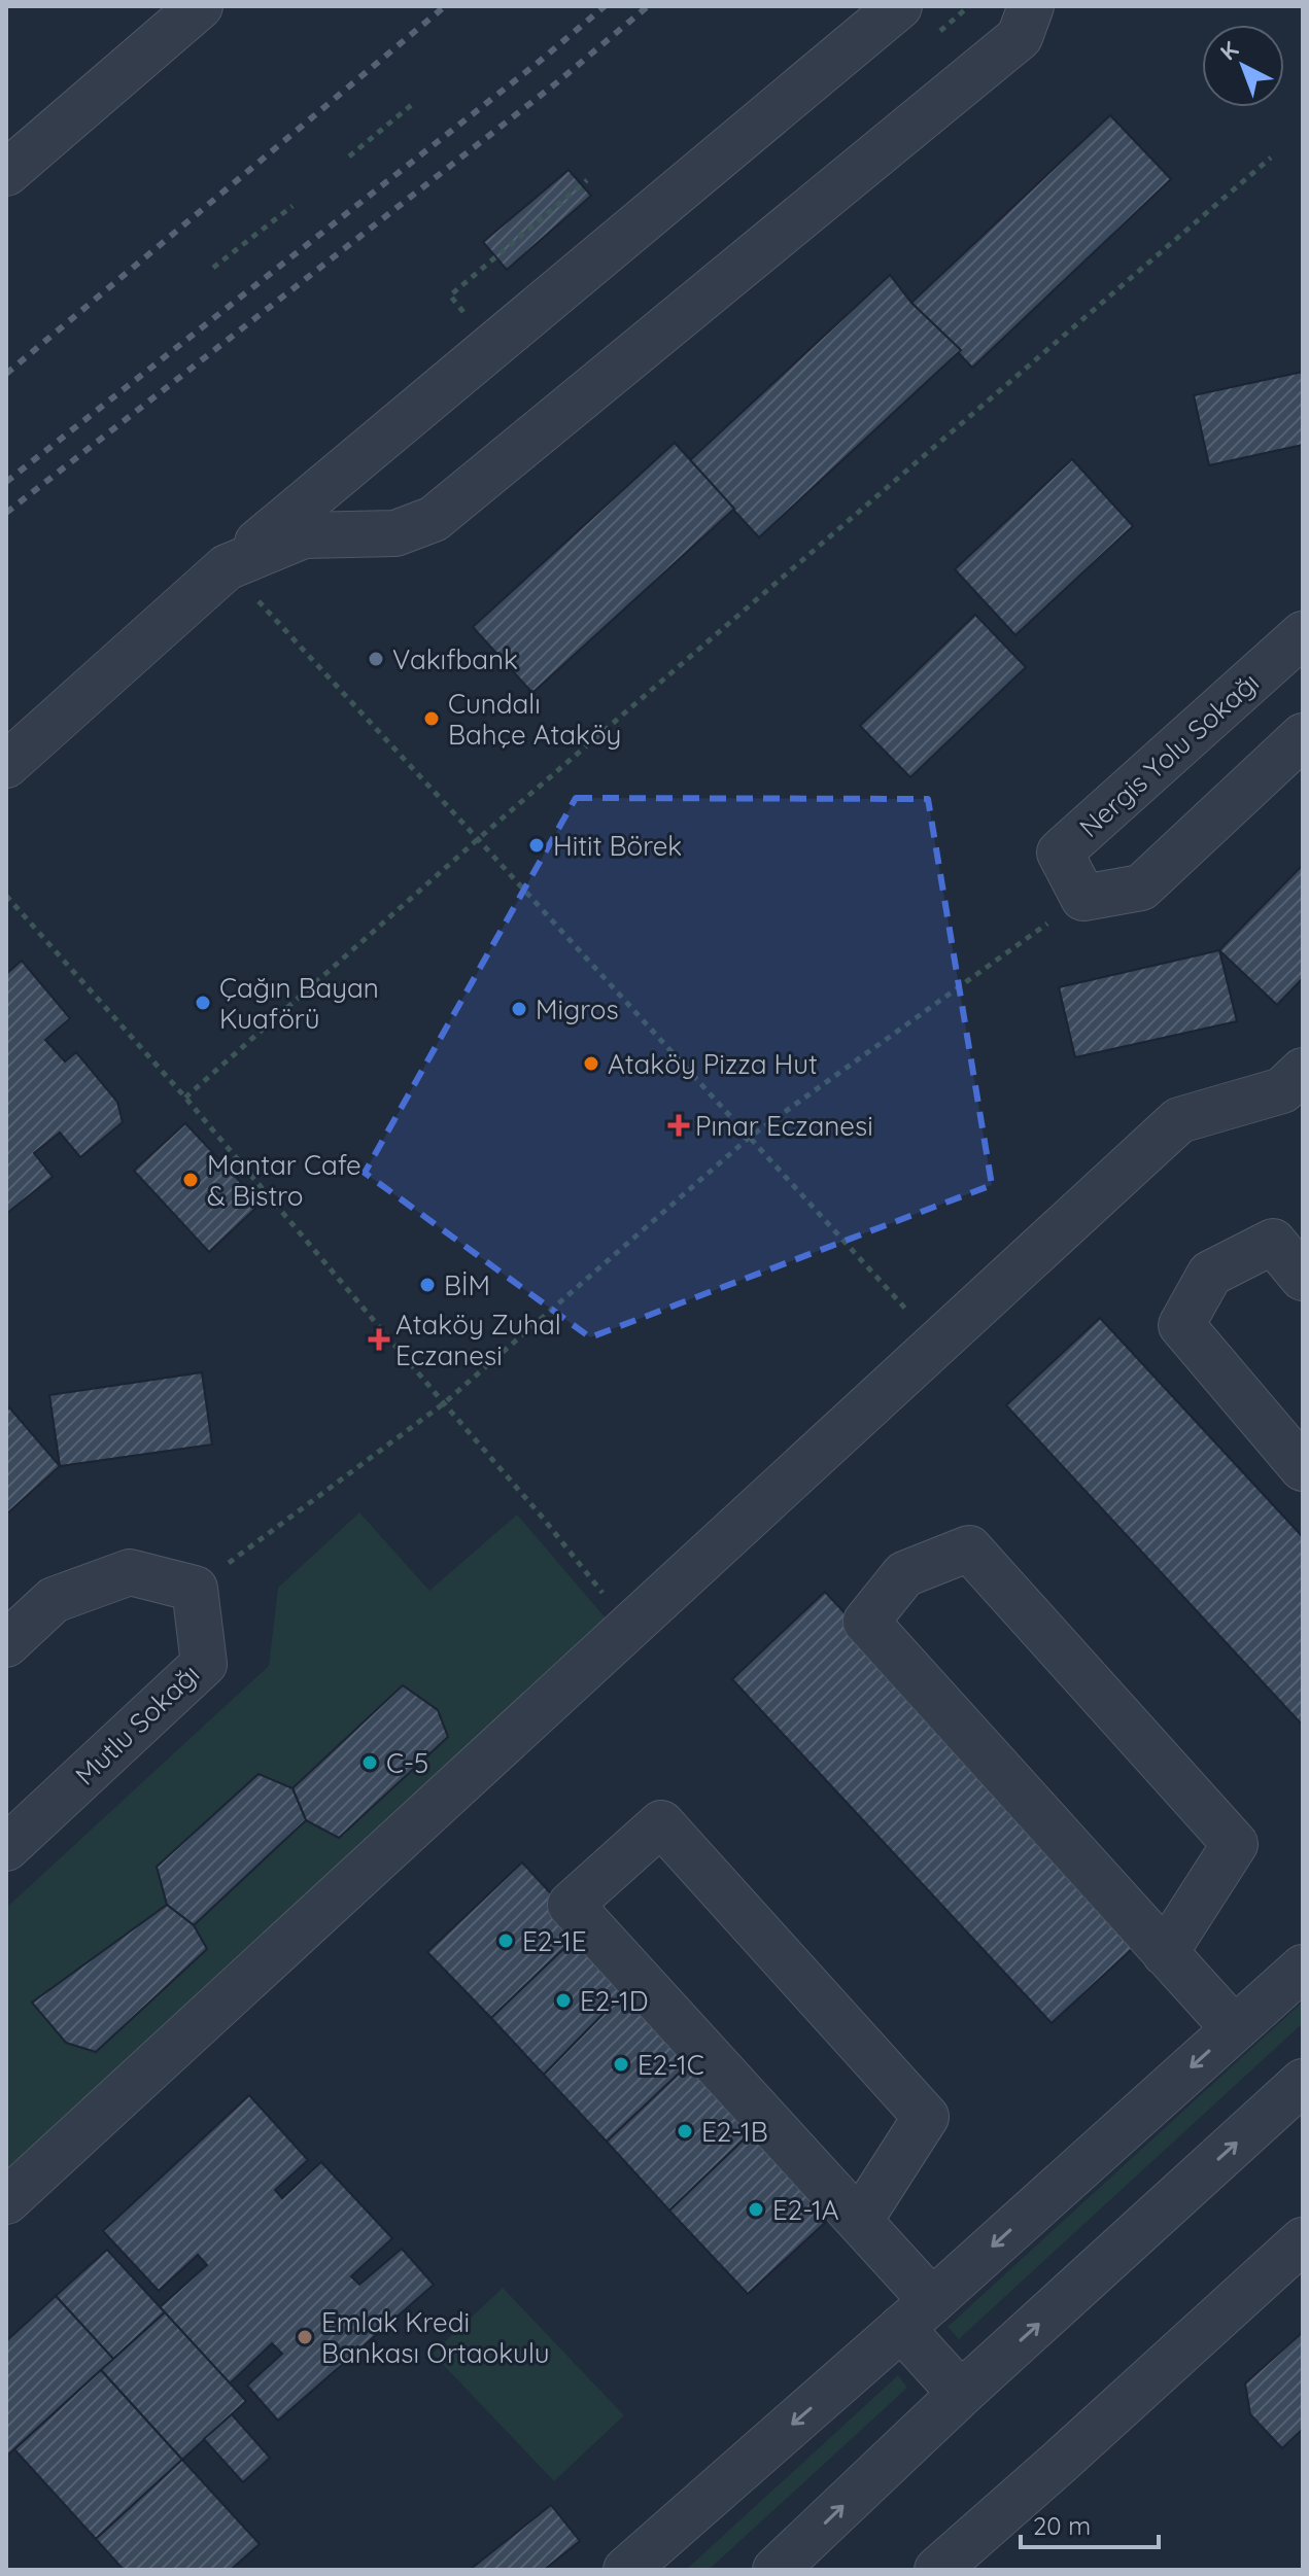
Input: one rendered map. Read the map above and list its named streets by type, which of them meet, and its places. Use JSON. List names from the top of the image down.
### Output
{
  "streets": {
    "street": ["Nergis Yolu Sokağı", "Mutlu Sokağı"]
  },
  "places": {
    "other": [
      "Vakıfbank",
      "Cundalı Bahçe Ataköy",
      "Hitit Börek",
      "Çağın Bayan Kuaförü",
      "Migros",
      "Ataköy Pizza Hut",
      "Mantar Cafe & Bistro",
      "BİM",
      "C-5",
      "E2-1E",
      "E2-1D",
      "E2-1C",
      "E2-1B",
      "E2-1A",
      "Emlak Kredi Bankası Ortaokulu"
    ],
    "health": ["Pınar Eczanesi", "Ataköy Zuhal Eczanesi"]
  },
  "scale_bar": "20 m",
  "north": "top left"
}
